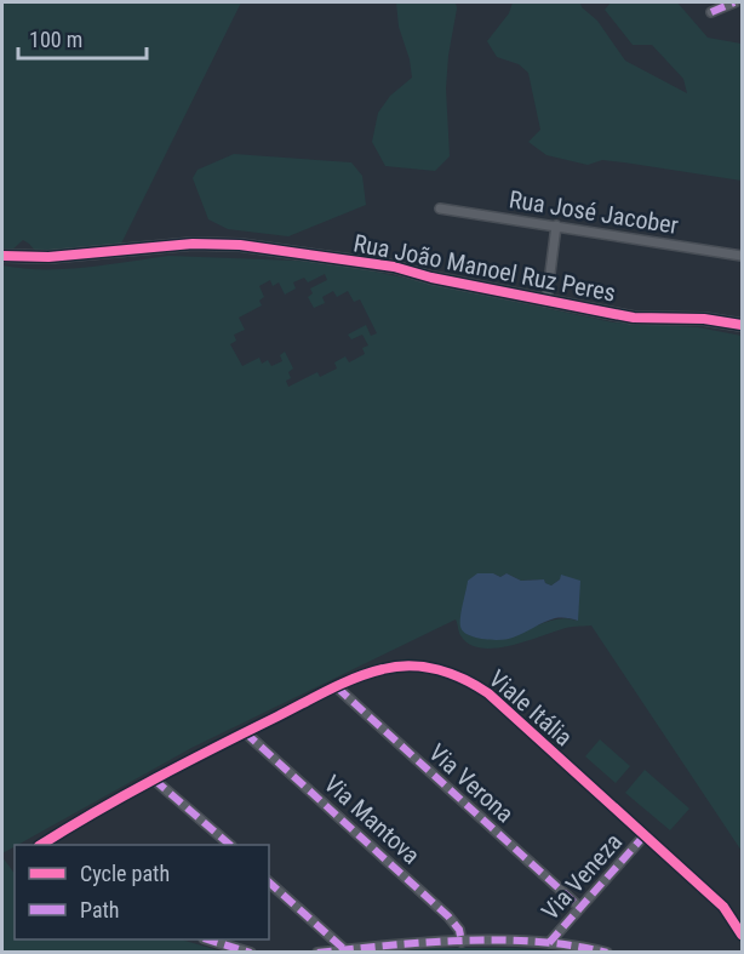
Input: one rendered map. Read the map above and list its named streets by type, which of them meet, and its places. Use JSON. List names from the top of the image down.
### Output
{
  "streets": {
    "street": [
      "Rua José Jacober",
      "Rua João Manoel Ruz Peres",
      "Viale Itália",
      "Via Verona",
      "Via Mantova",
      "Via Veneza"
    ]
  },
  "crossings": [
    ["Viale Itália", "Via Verona"],
    ["Viale Itália", "Via Mantova"],
    ["Viale Itália", "Via Veneza"],
    ["Via Verona", "Via Veneza"]
  ],
  "legend": ["Cycle path", "Path"],
  "scale_bar": "100 m"
}
